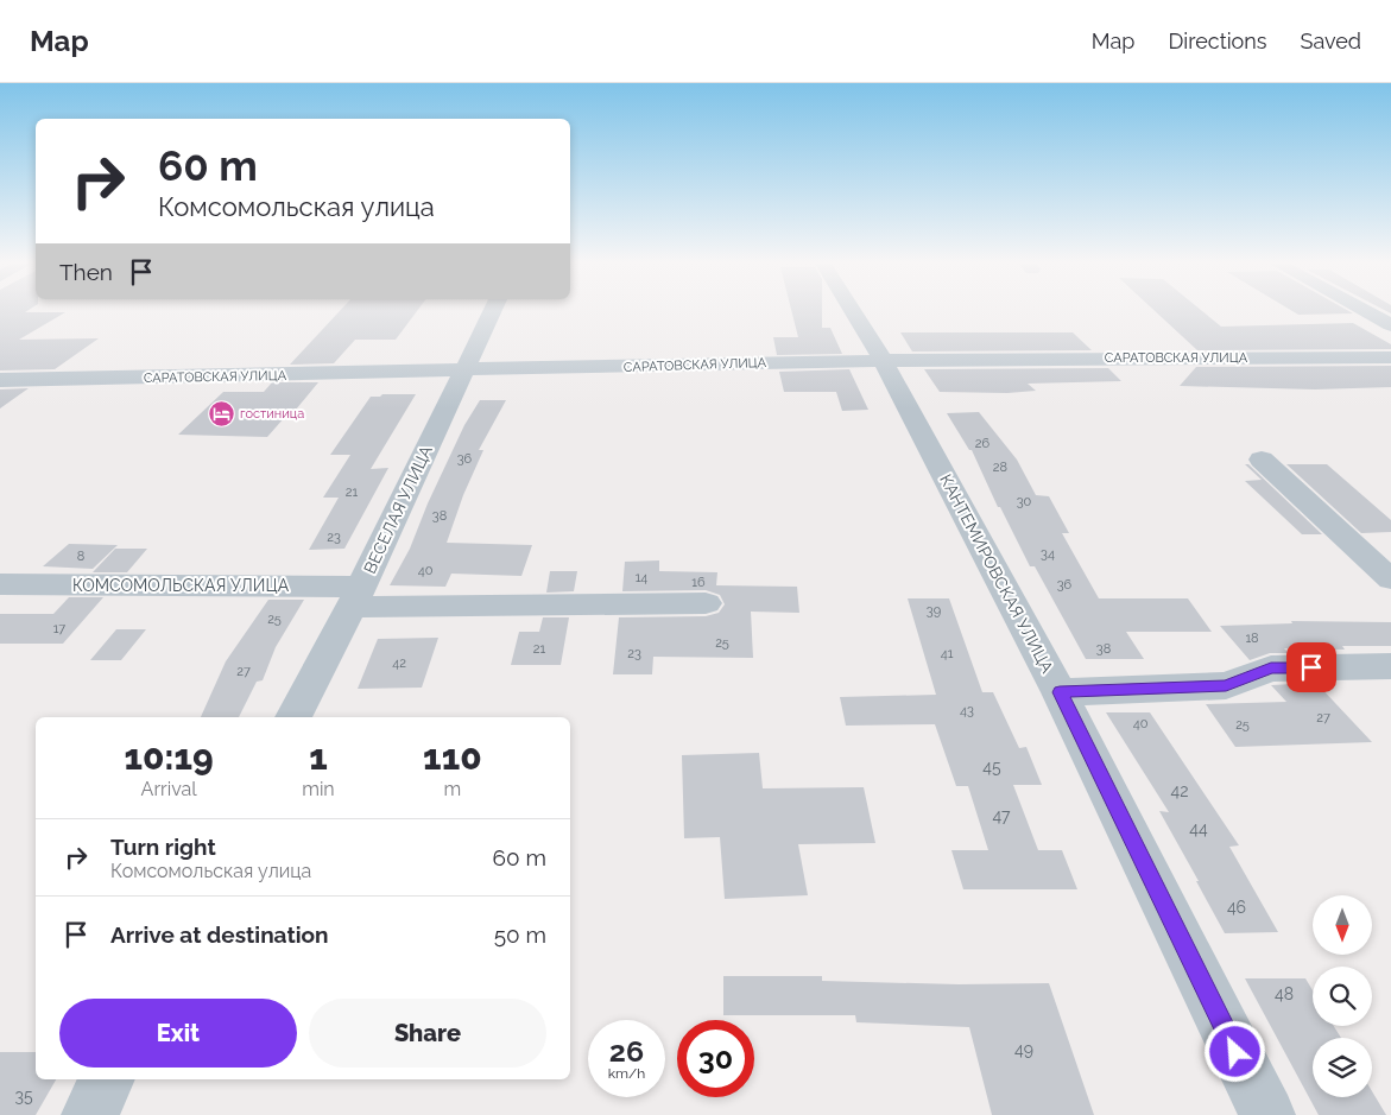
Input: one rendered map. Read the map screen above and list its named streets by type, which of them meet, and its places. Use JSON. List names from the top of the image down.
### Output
{
  "streets": {
    "street": [
      "САРАТОВСКАЯ УЛИЦА",
      "ВЕСЕЛАЯ УЛИЦА",
      "КАНТЕМИРОВСКАЯ УЛИЦА",
      "КОМСОМОЛЬСКАЯ УЛИЦА"
    ]
  },
  "crossings": [
    ["САРАТОВСКАЯ УЛИЦА", "ВЕСЕЛАЯ УЛИЦА"],
    ["САРАТОВСКАЯ УЛИЦА", "КАНТЕМИРОВСКАЯ УЛИЦА"],
    ["ВЕСЕЛАЯ УЛИЦА", "КОМСОМОЛЬСКАЯ УЛИЦА"]
  ],
  "places": {
    "hotel": ["гостиница"]
  },
  "house_numbers": [
    "26",
    "36",
    "28",
    "21",
    "30",
    "38",
    "23",
    "34",
    "8",
    "40",
    "14",
    "16",
    "36",
    "39",
    "25",
    "17",
    "18",
    "25",
    "21",
    "38",
    "23",
    "41",
    "42",
    "27",
    "43",
    "27",
    "40",
    "25",
    "45",
    "42",
    "47",
    "44",
    "46",
    "48",
    "49",
    "35"
  ],
  "north": "bottom",
  "page": {
    "header": "Map",
    "nav": ["Map", "Directions", "Saved"],
    "turn": ["60 m", "Комсомольская улица"],
    "then": "Then",
    "eta": [
      "10:19",
      "Arrival",
      "1",
      "min",
      "110",
      "m"
    ],
    "list": [
      {
        "name": "Turn right",
        "note": "Комсомольская улица",
        "value": "60 m"
      },
      {
        "name": "Arrive at destination",
        "value": "50 m"
      }
    ],
    "buttons": ["Exit", "Share"],
    "speed": "26 km/h",
    "limit": "30"
  }
}
